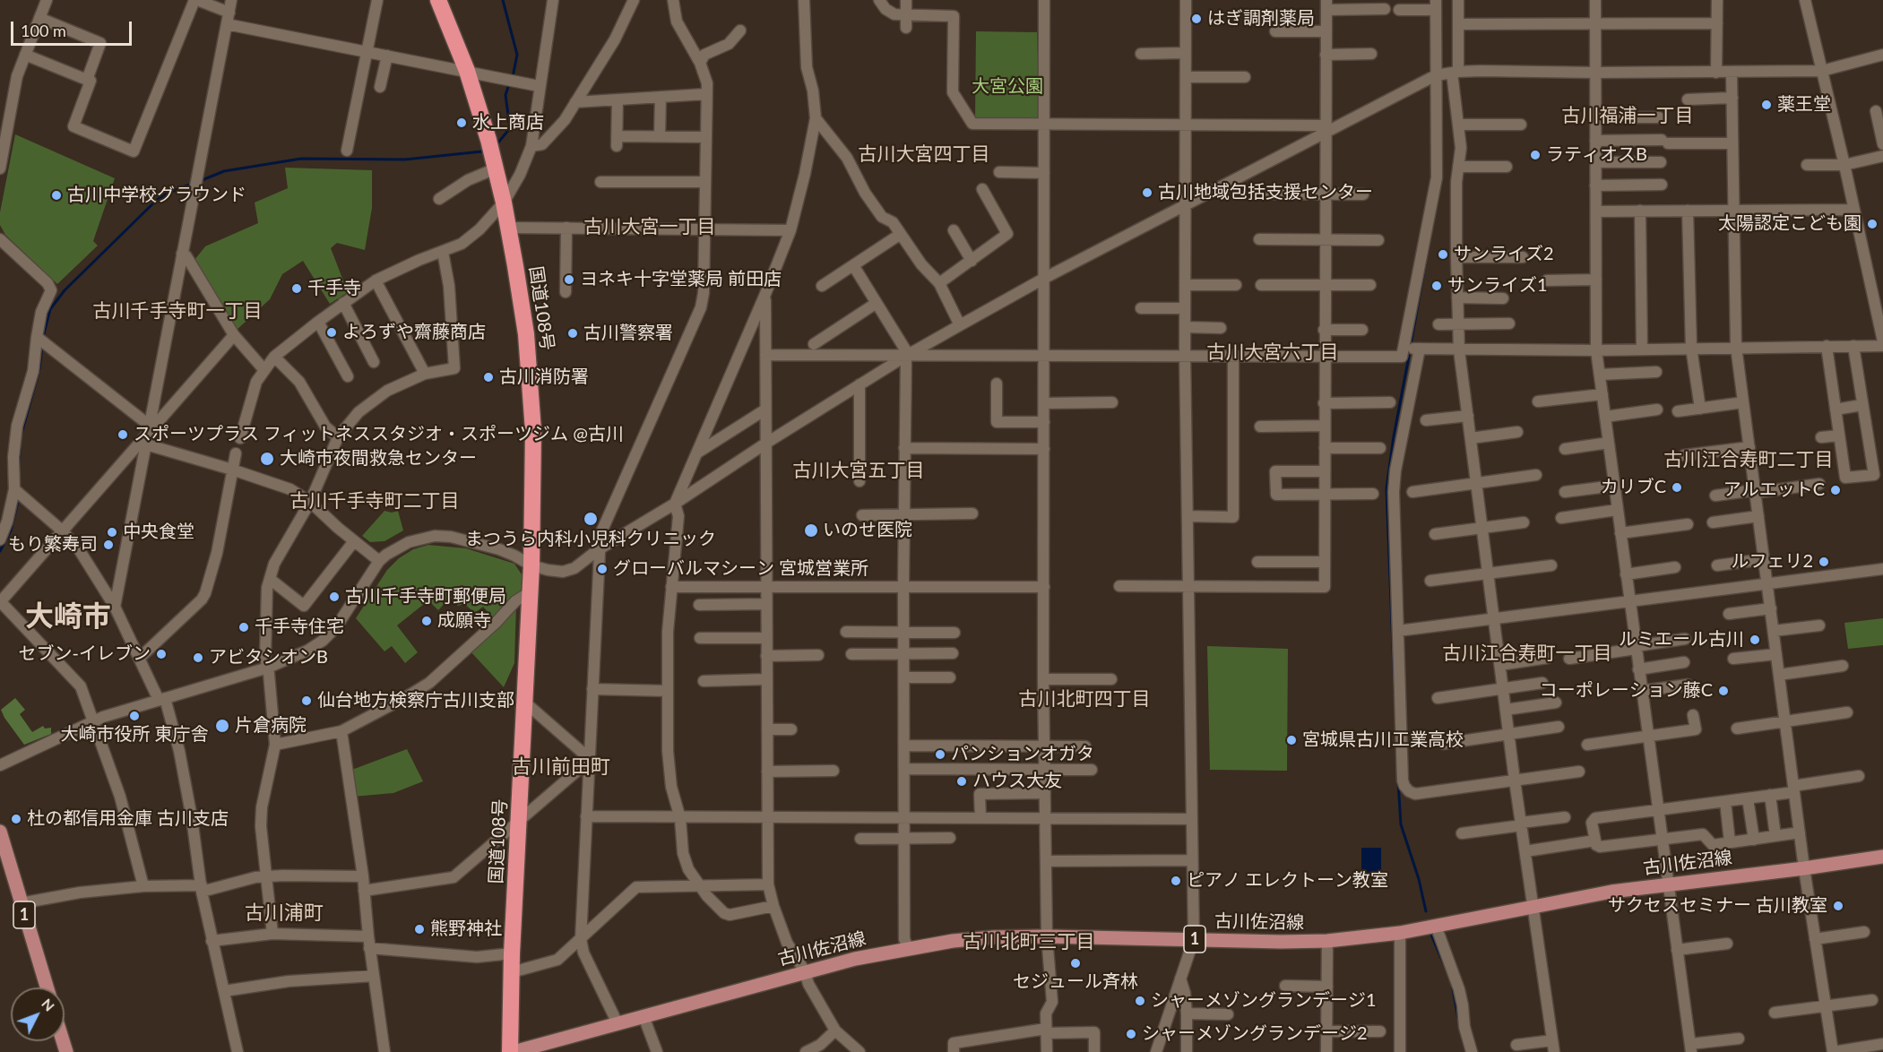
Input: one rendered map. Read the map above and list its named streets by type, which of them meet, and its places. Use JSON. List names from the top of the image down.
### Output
{
  "streets": {
    "highway": ["国道108号"],
    "main road": ["古川佐沼線", "1"]
  },
  "crossings": [
    ["国道108号", "古川佐沼線"]
  ],
  "districts": [
    "古川福浦一丁目",
    "古川大宮四丁目",
    "古川大宮一丁目",
    "古川千手寺町一丁目",
    "古川大宮六丁目",
    "古川江合寿町二丁目",
    "古川大宮五丁目",
    "古川千手寺町二丁目",
    "大崎市",
    "古川江合寿町一丁目",
    "古川北町四丁目",
    "古川前田町",
    "古川浦町",
    "古川北町三丁目"
  ],
  "parks": ["大宮公園"],
  "places": [
    "はぎ調剤薬局",
    "薬王堂",
    "水上商店",
    "ラティオスB",
    "古川地域包括支援センター",
    "古川中学校グラウンド",
    "太陽認定こども園",
    "サンライズ2",
    "ヨネキ十字堂薬局 前田店",
    "サンライズ1",
    "千手寺",
    "よろずや齋藤商店",
    "古川警察署",
    "古川消防署",
    "スポーツプラス フィットネススタジオ・スポーツジム @古川",
    "大崎市夜間救急センター",
    "カリブC",
    "アルエットC",
    "まつうら内科小児科クリニック",
    "いのせ医院",
    "中央食堂",
    "もり繁寿司",
    "ルフェリ2",
    "グローバルマシーン 宮城営業所",
    "古川千手寺町郵便局",
    "成願寺",
    "千手寺住宅",
    "ルミエール古川",
    "セブン-イレブン",
    "アビタシオンB",
    "コーポレーション藤C",
    "仙台地方検察庁古川支部",
    "大崎市役所 東庁舎",
    "片倉病院",
    "宮城県古川工業高校",
    "パンションオガタ",
    "ハウス大友",
    "杜の都信用金庫 古川支店",
    "ピアノ エレクトーン教室",
    "サクセスセミナー 古川教室",
    "熊野神社",
    "セジュール斉林",
    "シャーメゾングランデージ1",
    "シャーメゾングランデージ2"
  ],
  "scale_bar": "100 m",
  "north": "top right"
}
